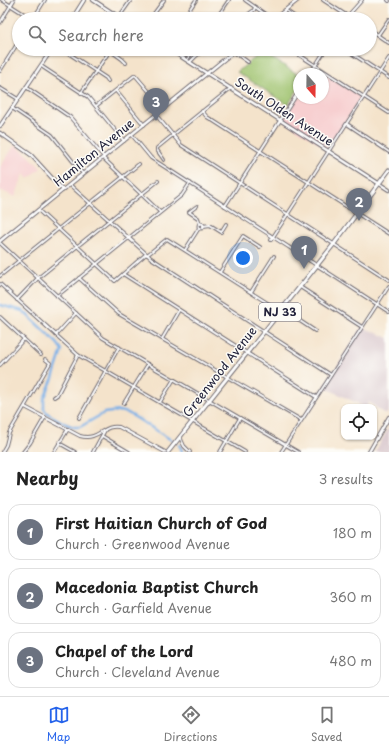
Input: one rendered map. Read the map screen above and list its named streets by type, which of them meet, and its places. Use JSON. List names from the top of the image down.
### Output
{
  "streets": {
    "main road": [
      "South Olden Avenue",
      "Hamilton Avenue",
      "NJ 33",
      "Greenwood Avenue"
    ]
  },
  "crossings": [
    ["South Olden Avenue", "Hamilton Avenue"],
    ["South Olden Avenue", "Greenwood Avenue"]
  ],
  "north": "bottom",
  "page": {
    "search": "Search here",
    "pins": ["3", "2", "1"],
    "heading": ["Nearby", "3 results"],
    "list": [
      {
        "mark": "1",
        "name": "First Haitian Church of God",
        "note": "Church · Greenwood Avenue",
        "value": "180 m"
      },
      {
        "mark": "2",
        "name": "Macedonia Baptist Church",
        "note": "Church · Garfield Avenue",
        "value": "360 m"
      },
      {
        "mark": "3",
        "name": "Chapel of the Lord",
        "note": "Church · Cleveland Avenue",
        "value": "480 m"
      }
    ],
    "nav": ["Map", "Directions", "Saved"]
  }
}
